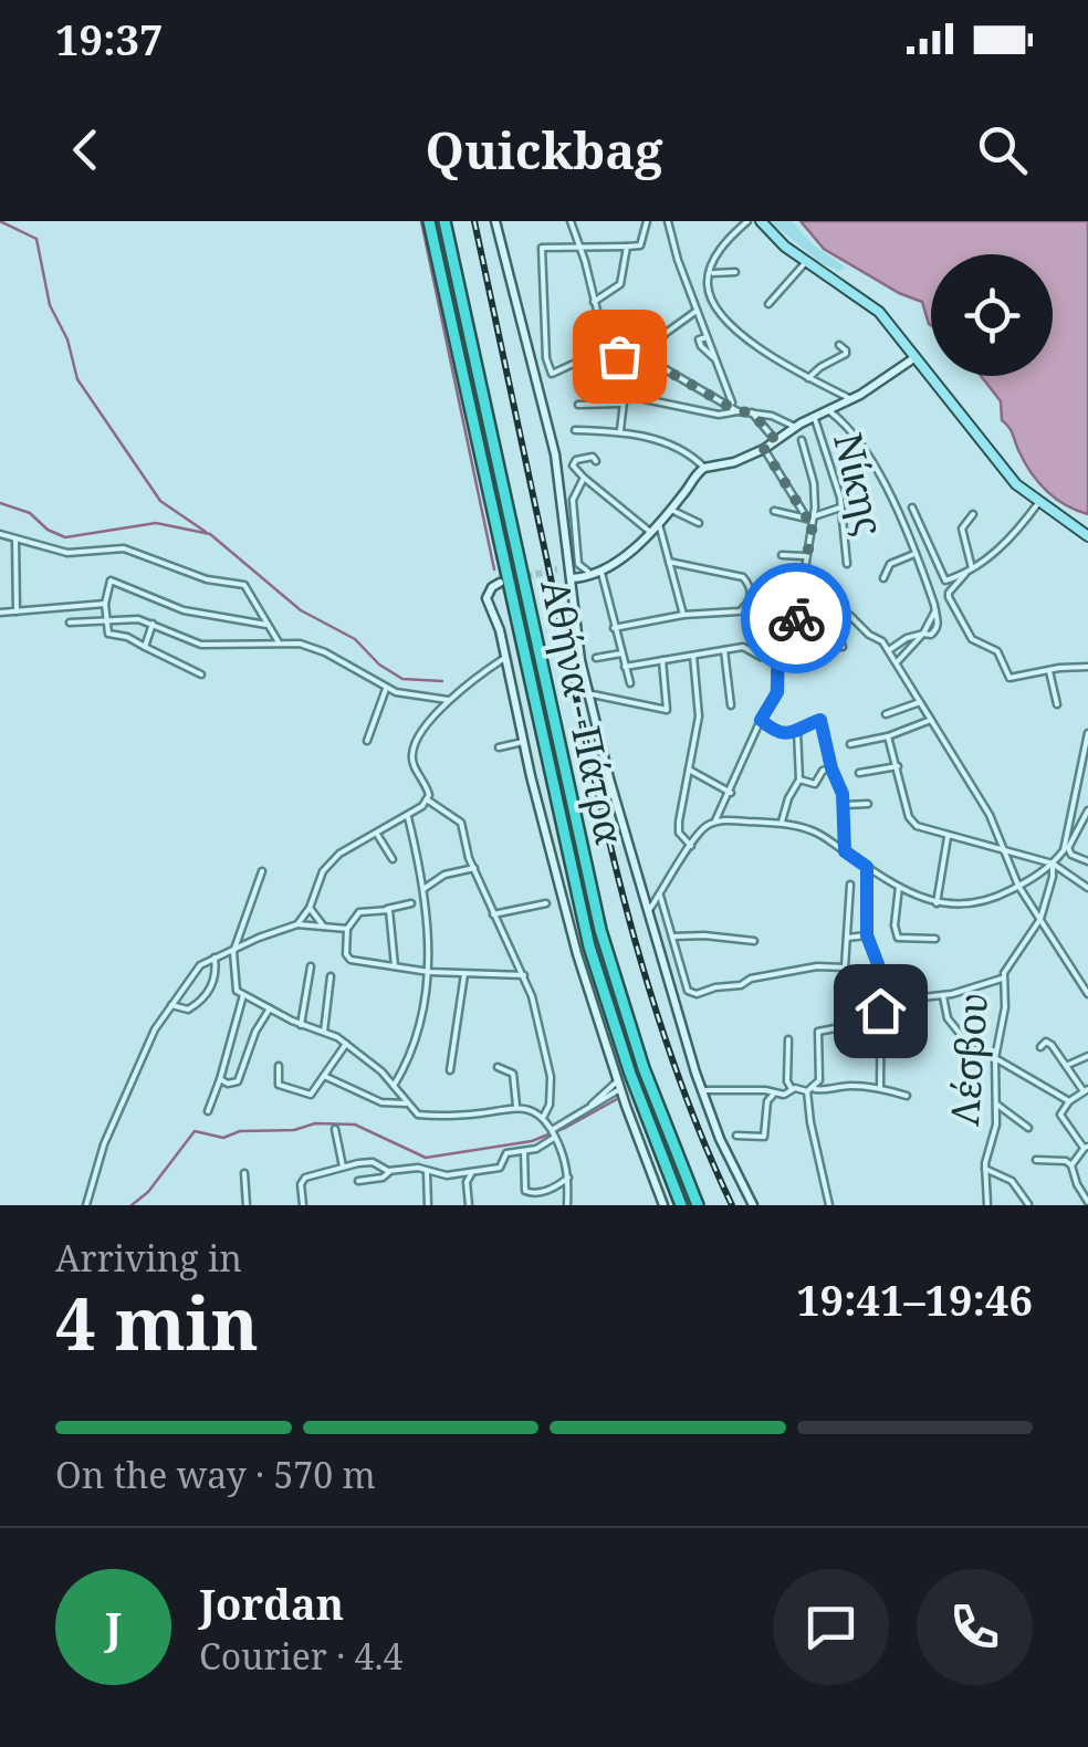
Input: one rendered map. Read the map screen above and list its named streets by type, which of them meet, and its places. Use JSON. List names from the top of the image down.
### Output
{
  "streets": {
    "highway": ["Αθήνα - Πάτρα"],
    "street": ["Νίκης", "Λέσβου"]
  },
  "page": {
    "status": "19:37",
    "header": "Quickbag",
    "heading": ["4 min", "Arriving in", "19:41–19:46"],
    "panel": ["Jordan", "Courier · 4.4"],
    "bar": "On the way · 570 m",
    "round": "J"
  }
}
